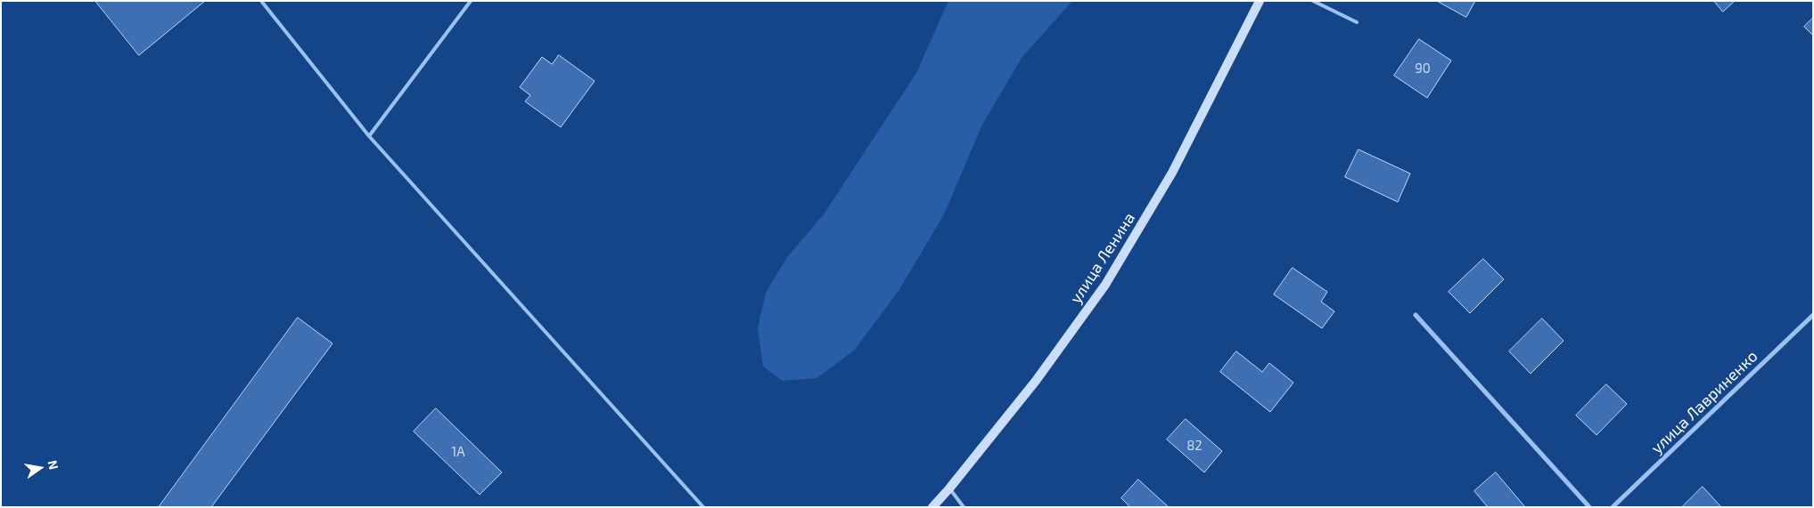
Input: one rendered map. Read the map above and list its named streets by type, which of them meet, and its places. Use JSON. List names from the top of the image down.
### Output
{
  "streets": {
    "main road": ["улица Ленина"],
    "street": ["улица Лавриненко"]
  },
  "house_numbers": ["90", "82", "1А"],
  "north": "right"
}
